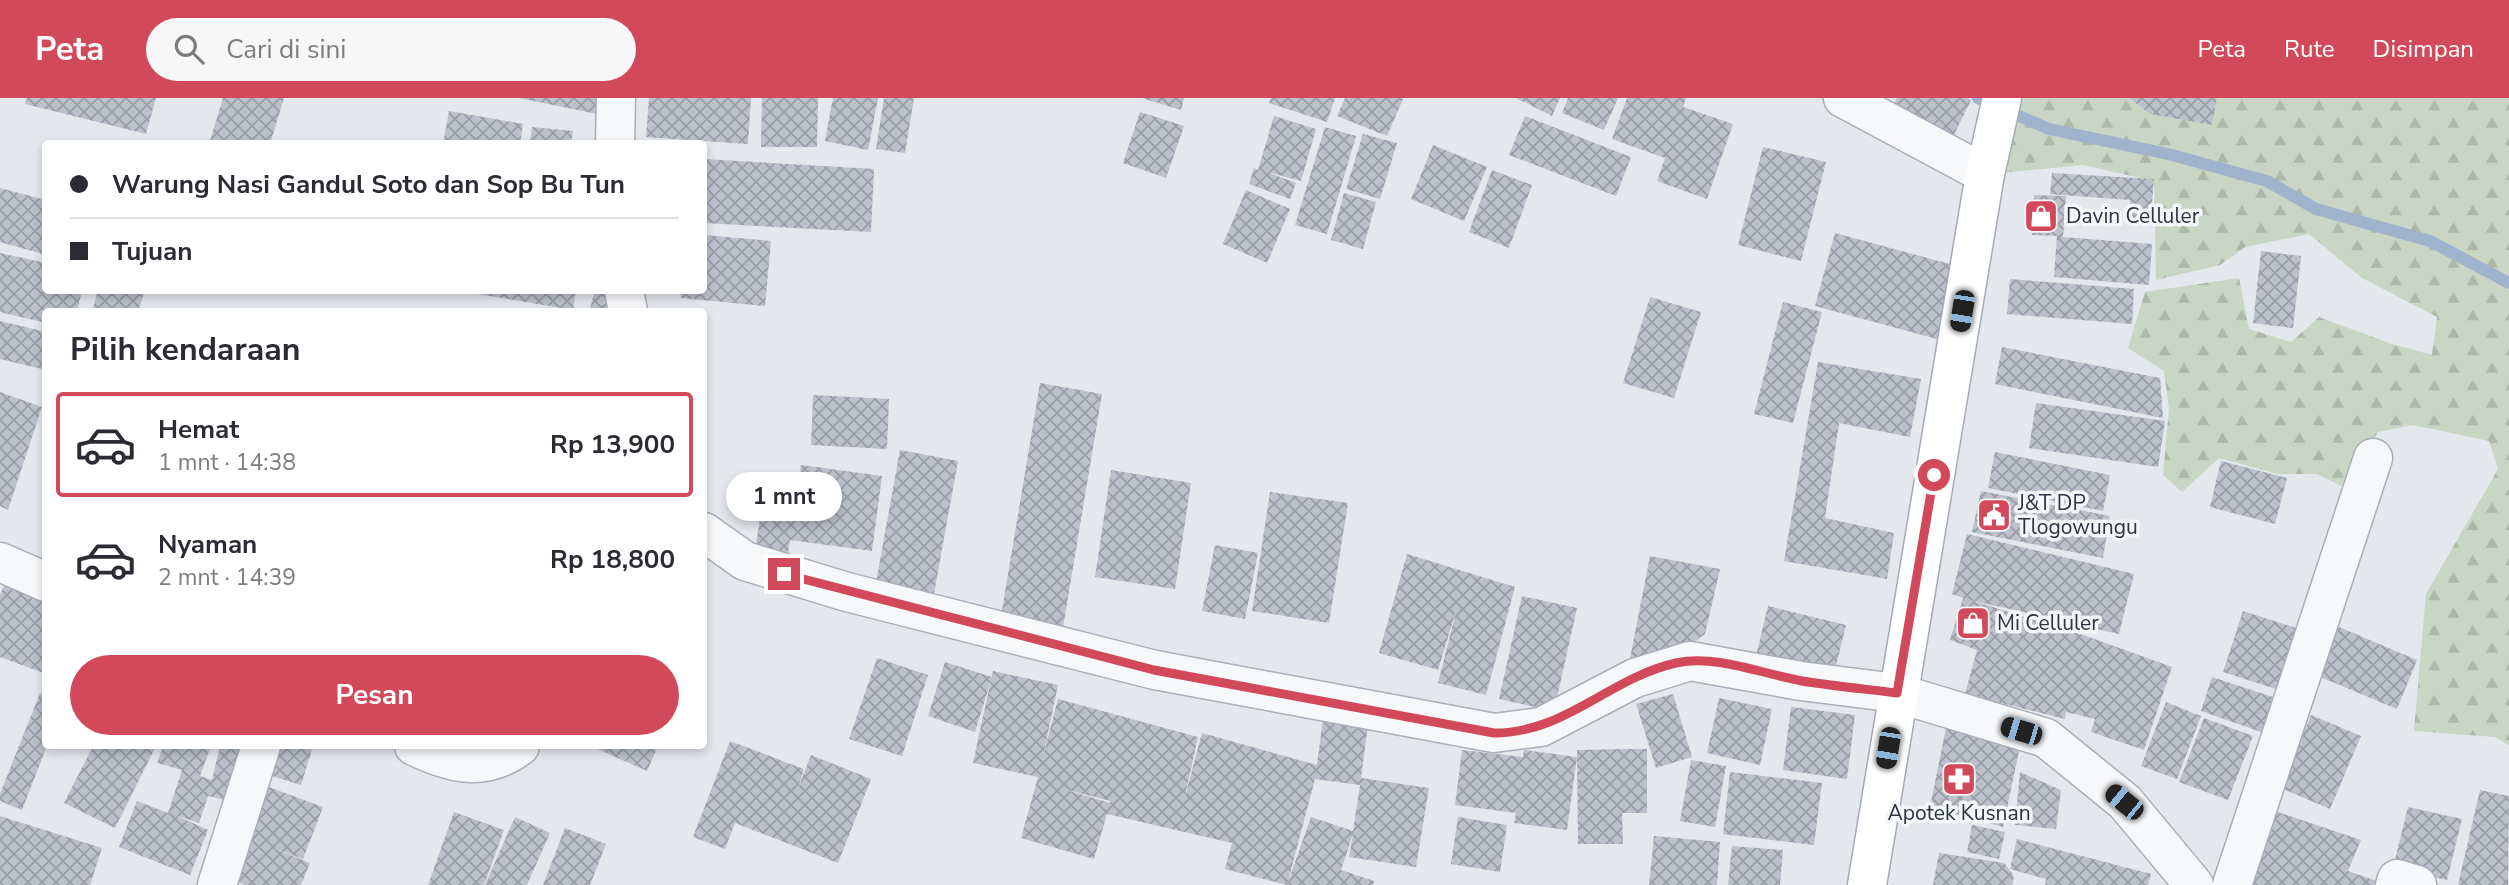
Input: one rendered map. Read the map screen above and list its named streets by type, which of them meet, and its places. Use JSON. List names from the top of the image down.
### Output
{
  "places": {
    "shop": ["Davin Celluler", "Mi Celluler"],
    "public building": ["J&T DP Tlogowungu"],
    "pharmacy": ["Apotek Kusnan"]
  },
  "page": {
    "header": "Peta",
    "search": "Cari di sini",
    "nav": ["Peta", "Rute", "Disimpan"],
    "banner": ["Warung Nasi Gandul Soto dan Sop Bu Tun", "Tujuan"],
    "heading": "Pilih kendaraan",
    "list": [
      {
        "name": "Hemat",
        "note": "1 mnt · 14:38",
        "value": "Rp 13,900"
      },
      {
        "name": "Nyaman",
        "note": "2 mnt · 14:39",
        "value": "Rp 18,800"
      }
    ],
    "bubble": "1 mnt",
    "buttons": "Pesan"
  }
}
